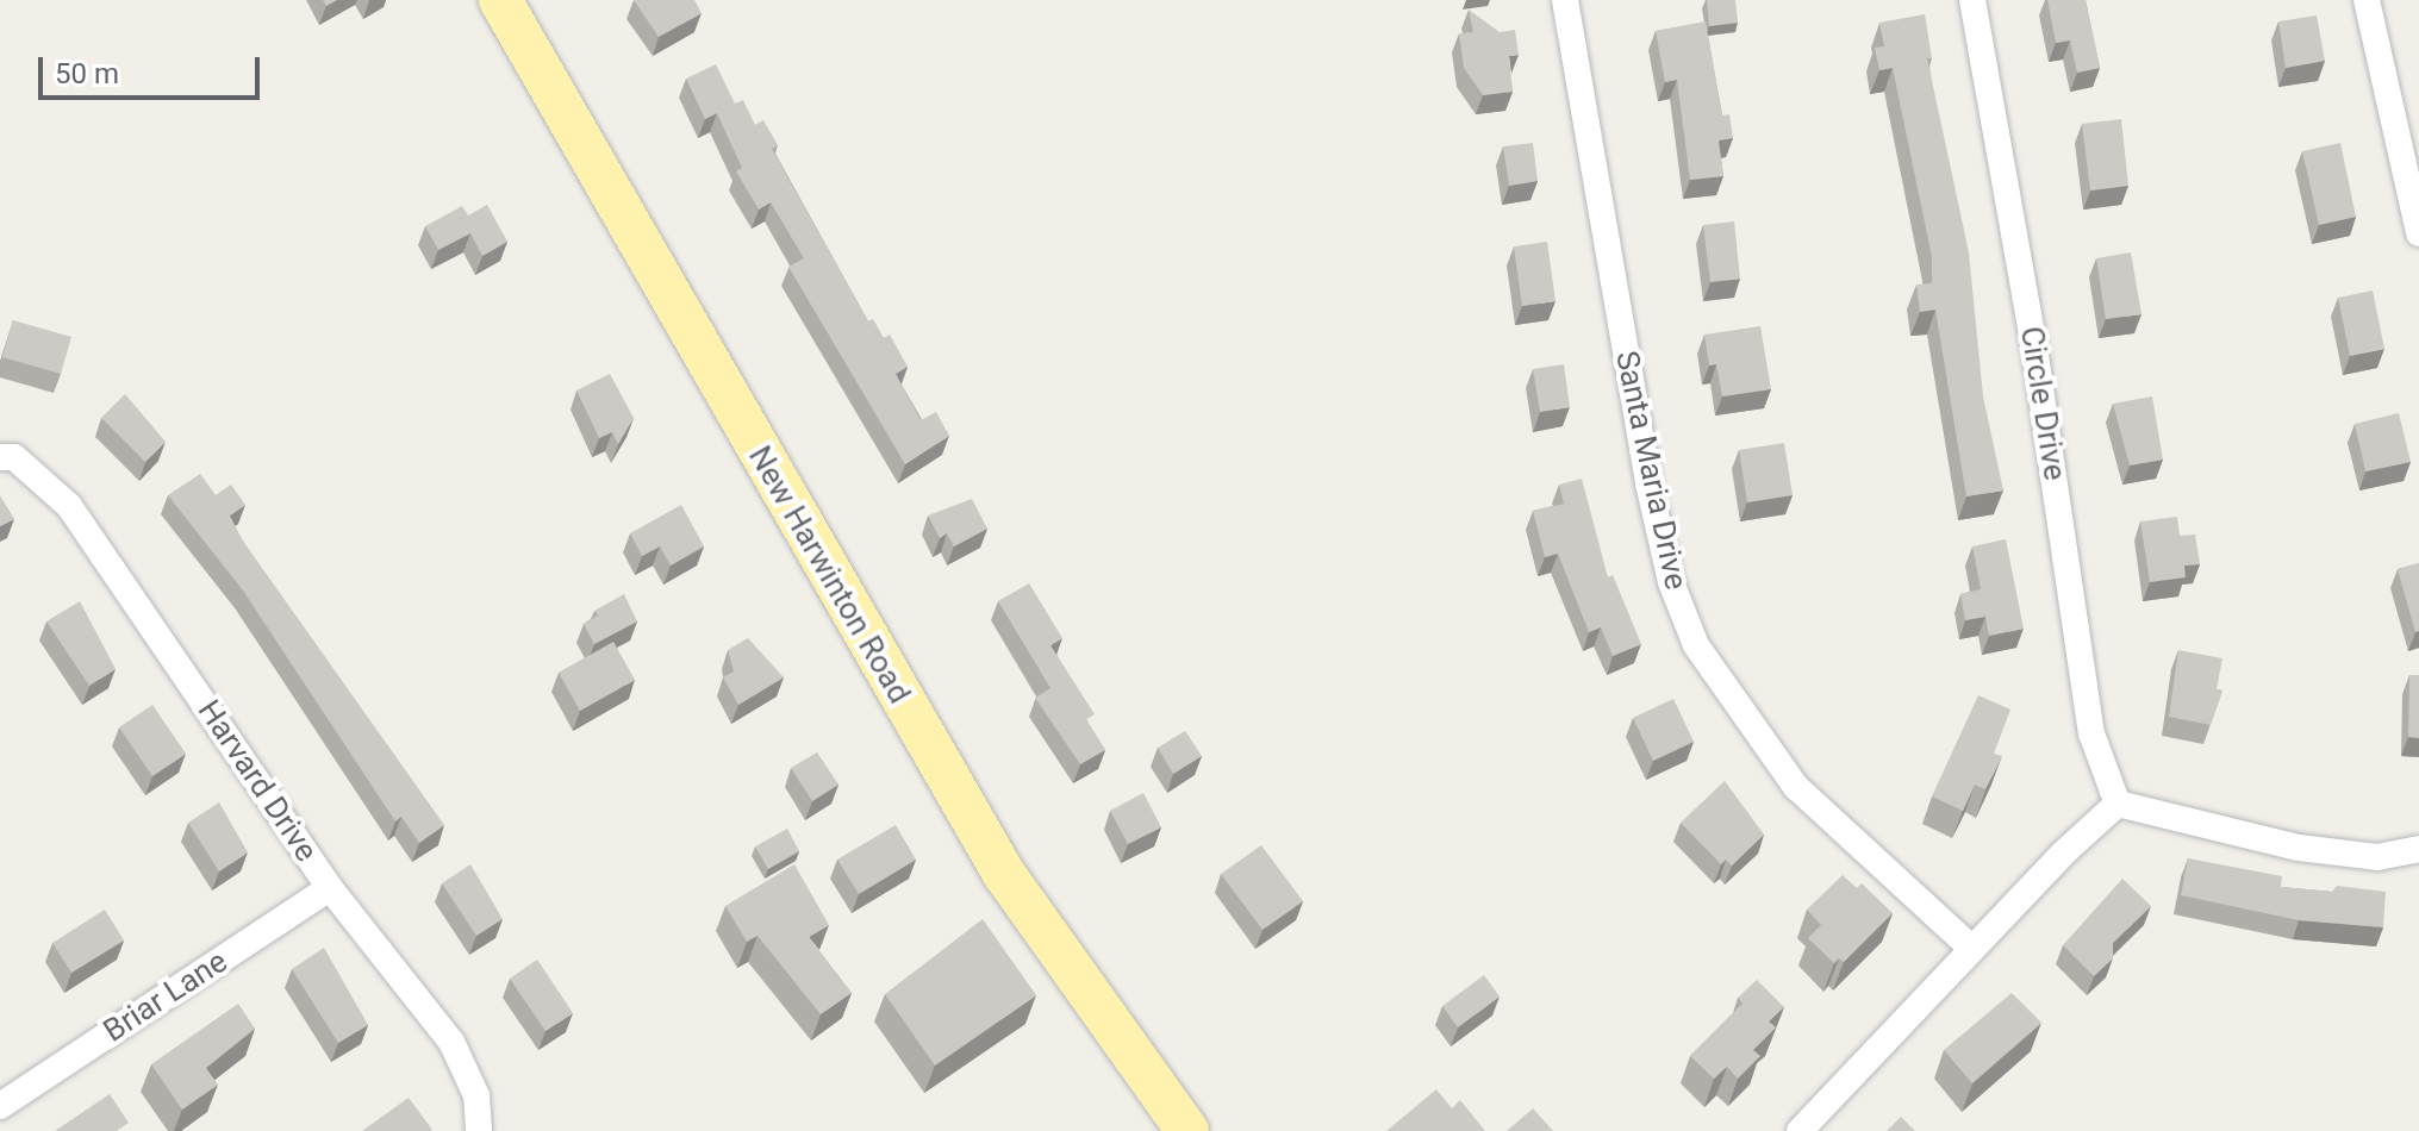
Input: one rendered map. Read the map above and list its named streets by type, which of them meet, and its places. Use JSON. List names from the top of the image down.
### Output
{
  "streets": {
    "main road": ["New Harwinton Road"],
    "street": [
      "Circle Drive",
      "Santa Maria Drive",
      "Harvard Drive",
      "Briar Lane"
    ]
  },
  "crossings": [
    ["Harvard Drive", "Briar Lane"]
  ],
  "scale_bar": "50 m"
}
